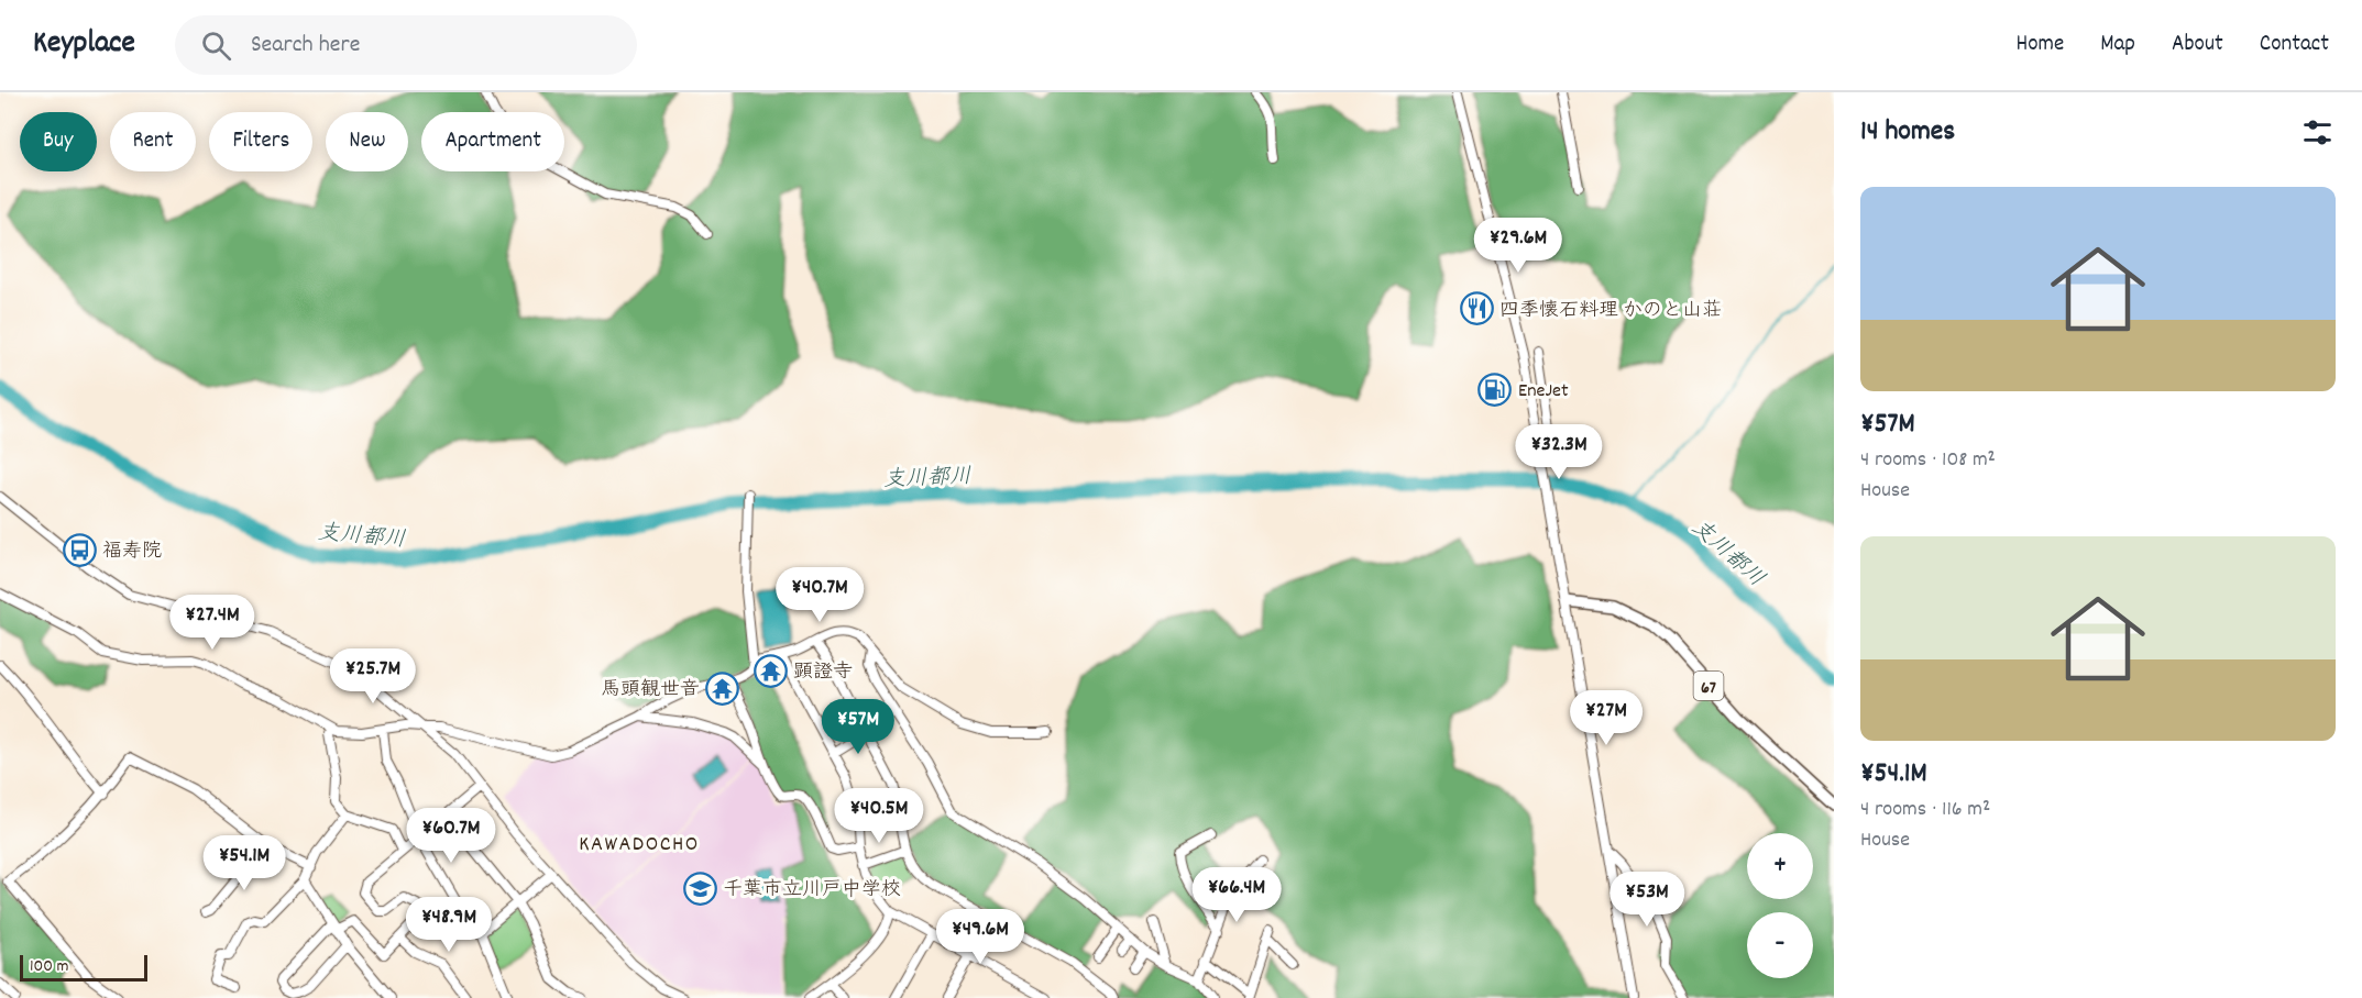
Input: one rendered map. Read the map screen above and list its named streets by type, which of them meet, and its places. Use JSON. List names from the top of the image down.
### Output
{
  "streets": {
    "main road": ["67"]
  },
  "districts": ["KAWADOCHO"],
  "water": ["支川都川"],
  "places": {
    "restaurant": ["四季懐石料理 かのと山荘"],
    "fuel station": ["EneJet"],
    "bus stop": ["福寿院"],
    "temple": ["顕證寺", "馬頭観世音"],
    "school or university": ["千葉市立川戸中学校"]
  },
  "scale_bar": "100 m",
  "page": {
    "header": "Keyplace",
    "search": "Search here",
    "nav": [
      "Home",
      "Map",
      "About",
      "Contact"
    ],
    "heading": "14 homes",
    "chip": [
      "Buy",
      "Rent",
      "Filters",
      "New",
      "Apartment"
    ],
    "list": [
      {
        "name": "¥57M",
        "note": "4 rooms · 108 m² · House"
      },
      {
        "name": "¥54.1M",
        "note": "4 rooms · 116 m² · House"
      }
    ],
    "price": [
      "¥29.6M",
      "¥32.3M",
      "¥40.7M",
      "¥27.4M",
      "¥25.7M",
      "¥27M",
      "¥57M",
      "¥40.5M",
      "¥60.7M",
      "¥54.1M",
      "¥66.4M",
      "¥53M",
      "¥48.9M",
      "¥49.6M"
    ],
    "map_buttons": ["+", "−"],
    "scale": "100 m"
  }
}
